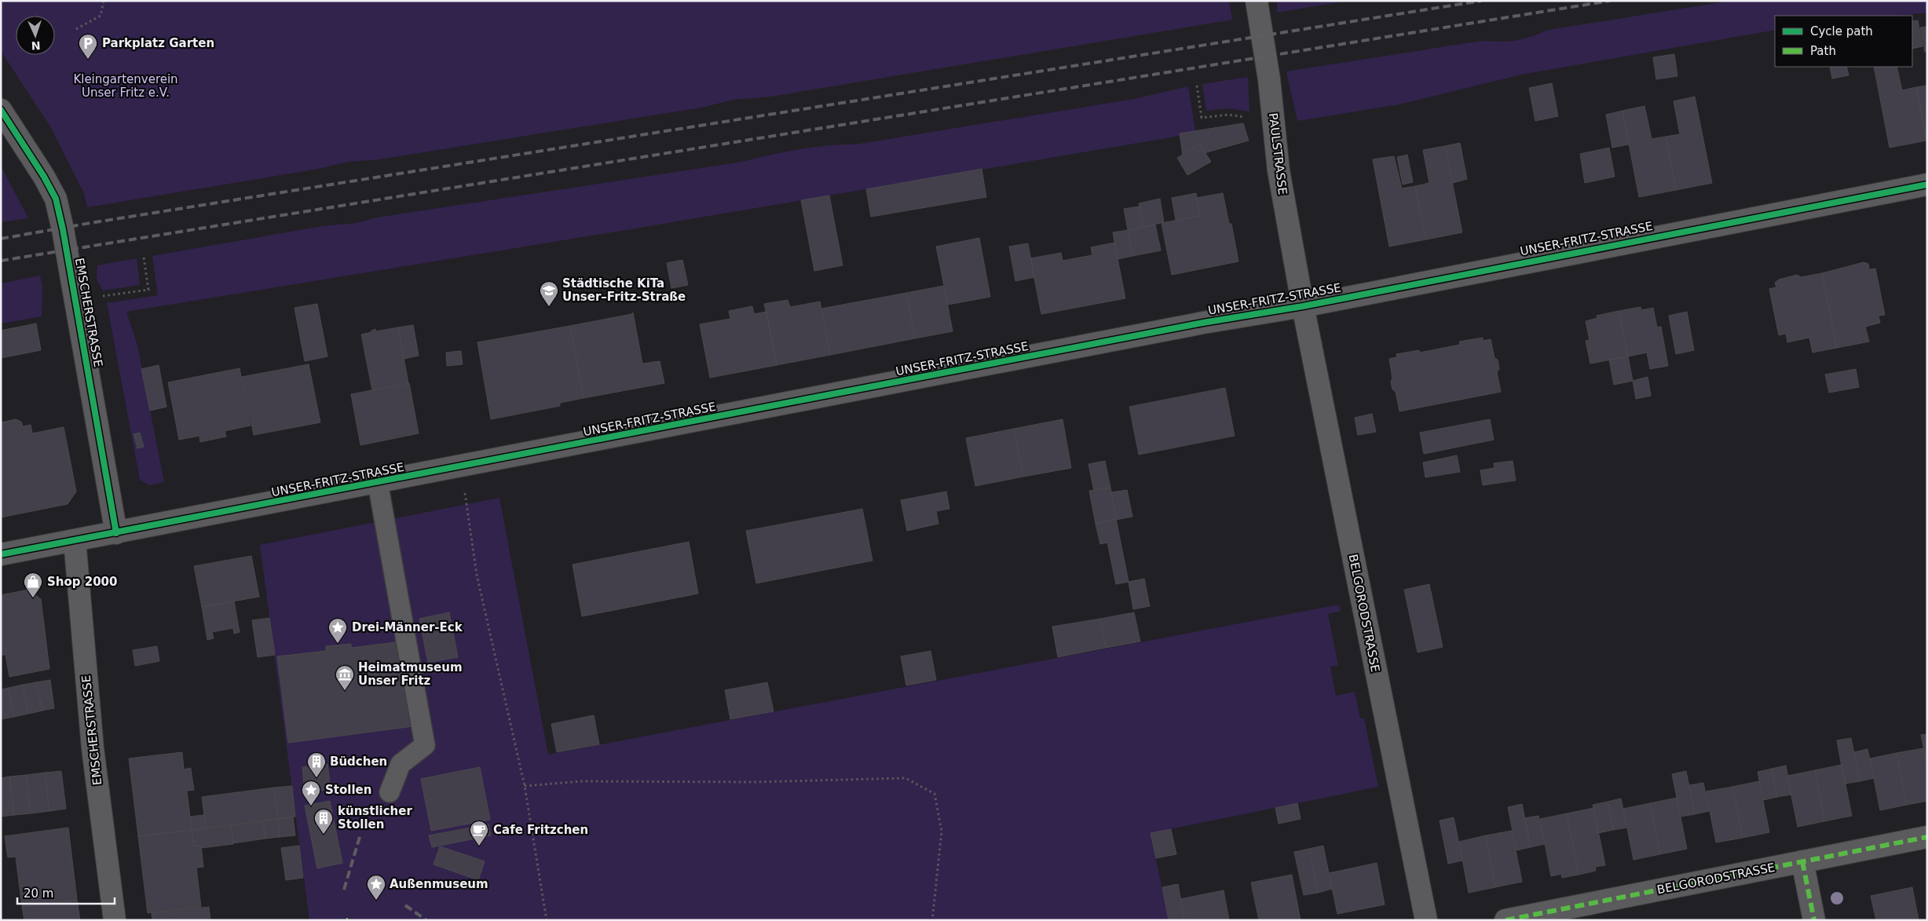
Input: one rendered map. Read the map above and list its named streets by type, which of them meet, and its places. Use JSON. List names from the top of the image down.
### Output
{
  "streets": {
    "street": [
      "PAULSTRASSE",
      "UNSER-FRITZ-STRASSE",
      "EMSCHERSTRASSE",
      "BELGORODSTRASSE"
    ]
  },
  "crossings": [
    ["PAULSTRASSE", "UNSER-FRITZ-STRASSE"],
    ["PAULSTRASSE", "BELGORODSTRASSE"],
    ["UNSER-FRITZ-STRASSE", "EMSCHERSTRASSE"],
    ["UNSER-FRITZ-STRASSE", "BELGORODSTRASSE"]
  ],
  "parks": ["Kleingartenverein Unser Fritz e.V."],
  "places": {
    "parking": ["Parkplatz Garten"],
    "school or university": ["Städtische KiTa Unser–Fritz-Straße"],
    "shop": ["Shop 2000"],
    "place": ["Drei-Männer-Eck", "Stollen", "Außenmuseum"],
    "museum": ["Heimatmuseum Unser Fritz"],
    "building": ["Büdchen", "künstlicher Stollen"],
    "cafe": ["Cafe Fritzchen"]
  },
  "legend": ["Cycle path", "Path"],
  "scale_bar": "20 m",
  "north": "bottom"
}
